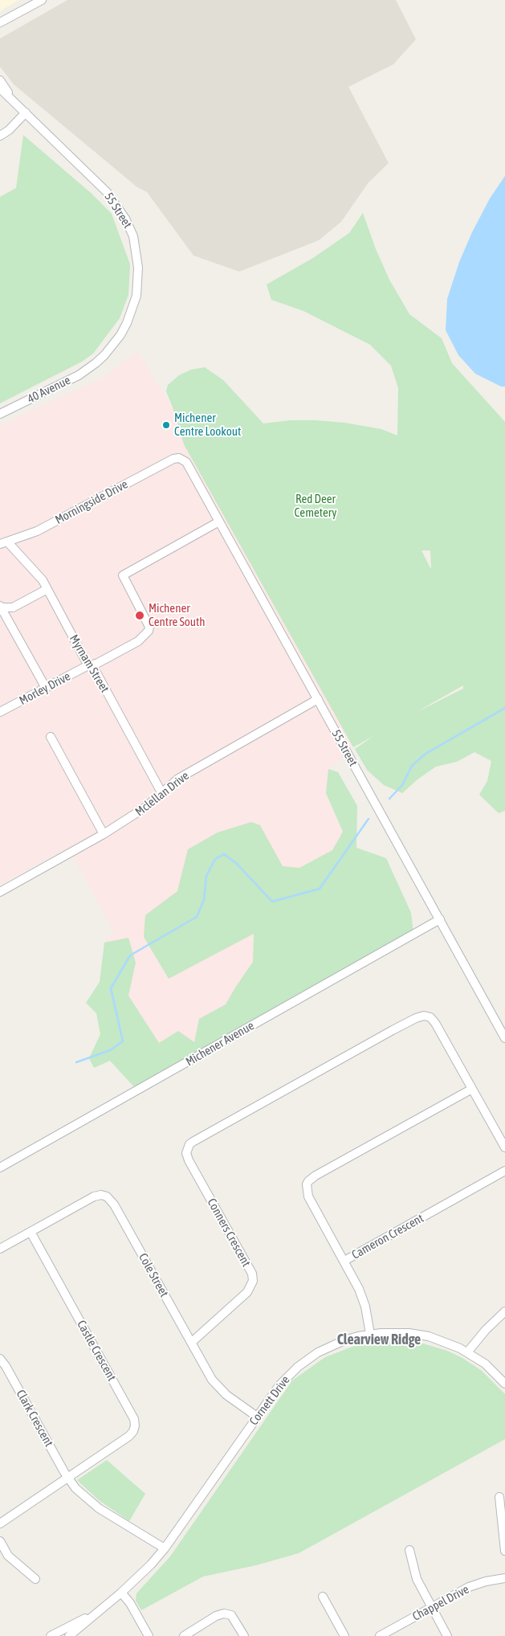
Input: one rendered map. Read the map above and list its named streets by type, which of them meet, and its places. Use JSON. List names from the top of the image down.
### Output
{
  "streets": {
    "street": [
      "55 Street",
      "40 Avenue",
      "Morningside Drive",
      "Myrnam Street",
      "Morley Drive",
      "Mclellan Drive",
      "Michener Avenue",
      "Conners Crescent",
      "Cameron Crescent",
      "Cole Street",
      "Castle Crescent",
      "Cornett Drive",
      "Clark Crescent",
      "Chappel Drive"
    ]
  },
  "crossings": [
    ["55 Street", "40 Avenue"],
    ["55 Street", "Morningside Drive"],
    ["55 Street", "Morley Drive"],
    ["55 Street", "Mclellan Drive"],
    ["55 Street", "Michener Avenue"],
    ["Morningside Drive", "Myrnam Street"],
    ["Myrnam Street", "Morley Drive"],
    ["Myrnam Street", "Mclellan Drive"],
    ["Conners Crescent", "Cameron Crescent"],
    ["Conners Crescent", "Cole Street"],
    ["Cole Street", "Castle Crescent"],
    ["Cole Street", "Cornett Drive"],
    ["Castle Crescent", "Clark Crescent"],
    ["Cornett Drive", "Clark Crescent"]
  ],
  "districts": ["Clearview Ridge"],
  "parks": ["Red Deer Cemetery"],
  "places": ["Michener Centre Lookout", "Michener Centre South"]
}
